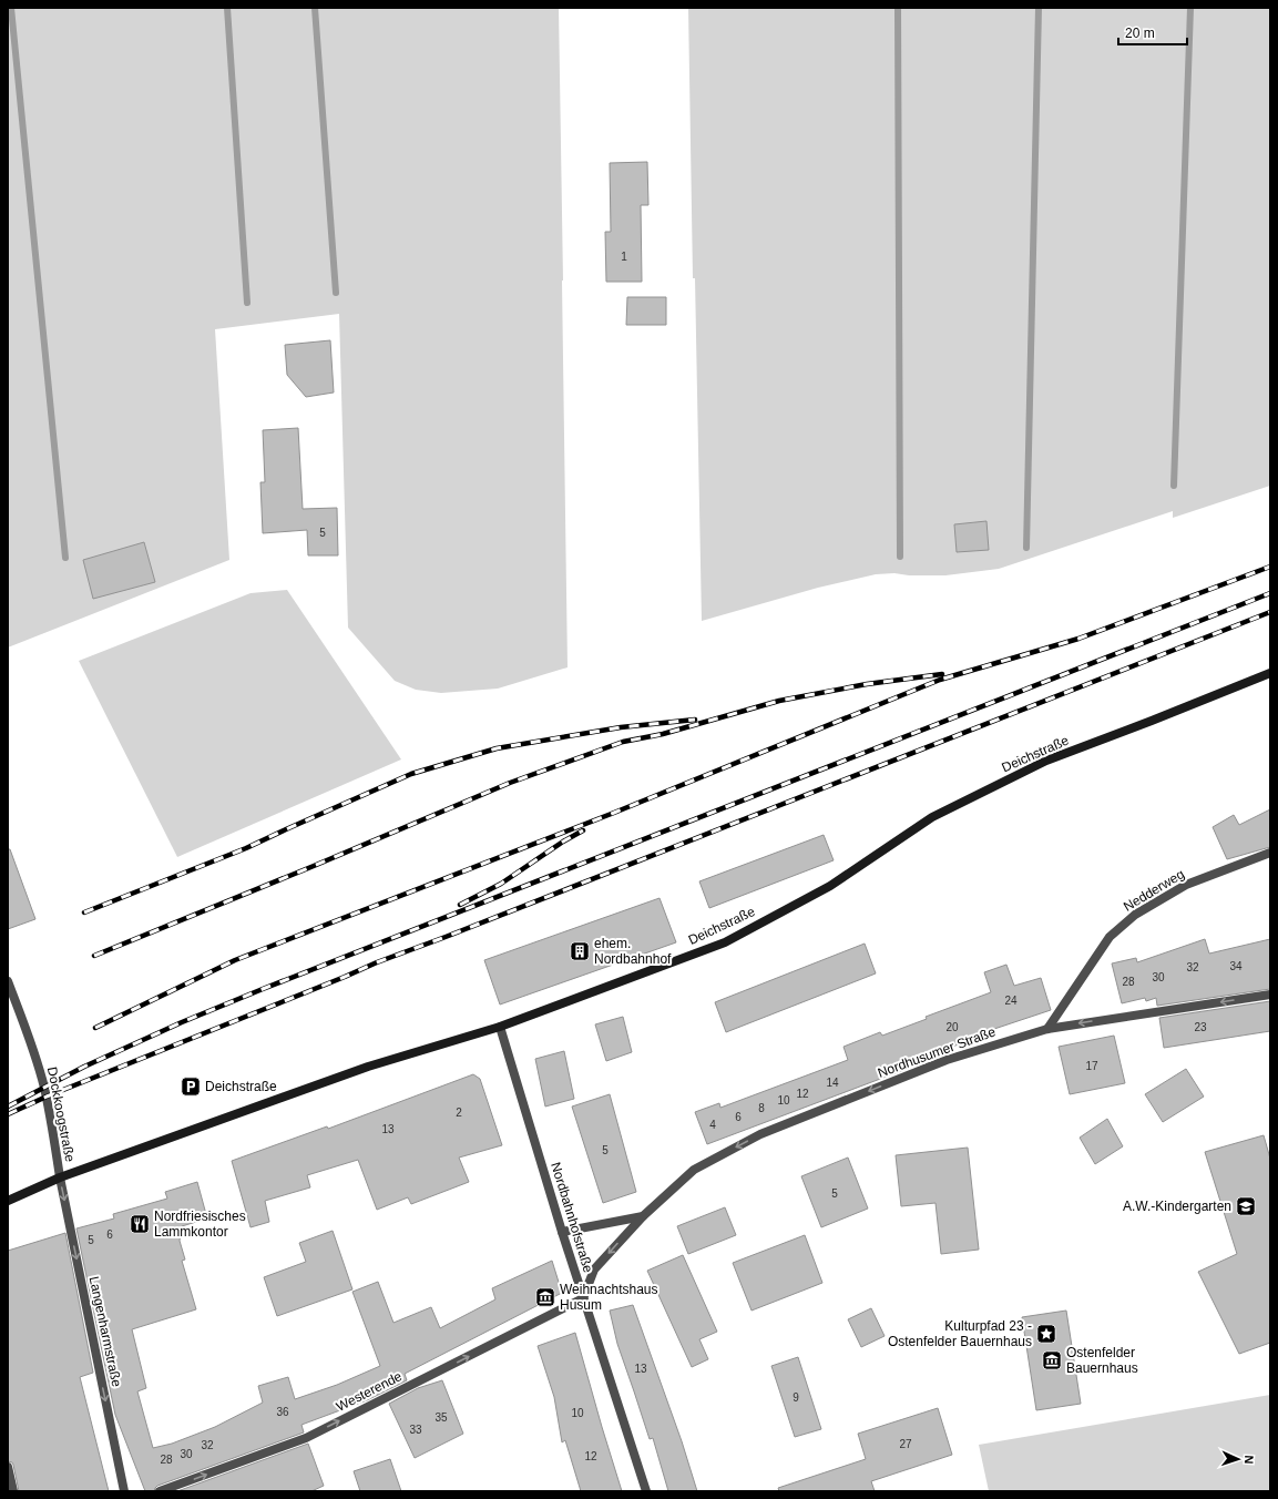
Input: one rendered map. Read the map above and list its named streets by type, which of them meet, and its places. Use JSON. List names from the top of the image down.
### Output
{
  "streets": {
    "main road": ["Deichstraße"],
    "street": [
      "Nedderweg",
      "Nordhusumer Straße",
      "Dockkoogstraße",
      "Nordbahnhofstraße",
      "Langenharmstraße",
      "Westerende"
    ]
  },
  "crossings": [
    ["Deichstraße", "Dockkoogstraße"],
    ["Deichstraße", "Nordbahnhofstraße"],
    ["Deichstraße", "Langenharmstraße"],
    ["Nedderweg", "Nordhusumer Straße"],
    ["Nordhusumer Straße", "Nordbahnhofstraße"],
    ["Nordhusumer Straße", "Westerende"],
    ["Dockkoogstraße", "Langenharmstraße"],
    ["Nordbahnhofstraße", "Westerende"]
  ],
  "one_way": ["Nordhusumer Straße", "Langenharmstraße", "Westerende"],
  "places": {
    "building": ["ehem. Nordbahnhof"],
    "parking": ["Deichstraße"],
    "school or university": ["A.W.-Kindergarten"],
    "restaurant": ["Nordfriesisches Lammkontor"],
    "museum": ["Weihnachtshaus Husum", "Ostenfelder Bauernhaus"],
    "place": ["Kulturpfad 23 - Ostenfelder Bauernhaus"]
  },
  "house_numbers": [
    "1",
    "5",
    "34",
    "32",
    "30",
    "28",
    "24",
    "20",
    "23",
    "17",
    "14",
    "12",
    "10",
    "8",
    "2",
    "6",
    "4",
    "13",
    "5",
    "5",
    "6",
    "5",
    "13",
    "9",
    "36",
    "10",
    "35",
    "33",
    "27",
    "32",
    "30",
    "12",
    "28"
  ],
  "scale_bar": "20 m",
  "north": "right"
}
